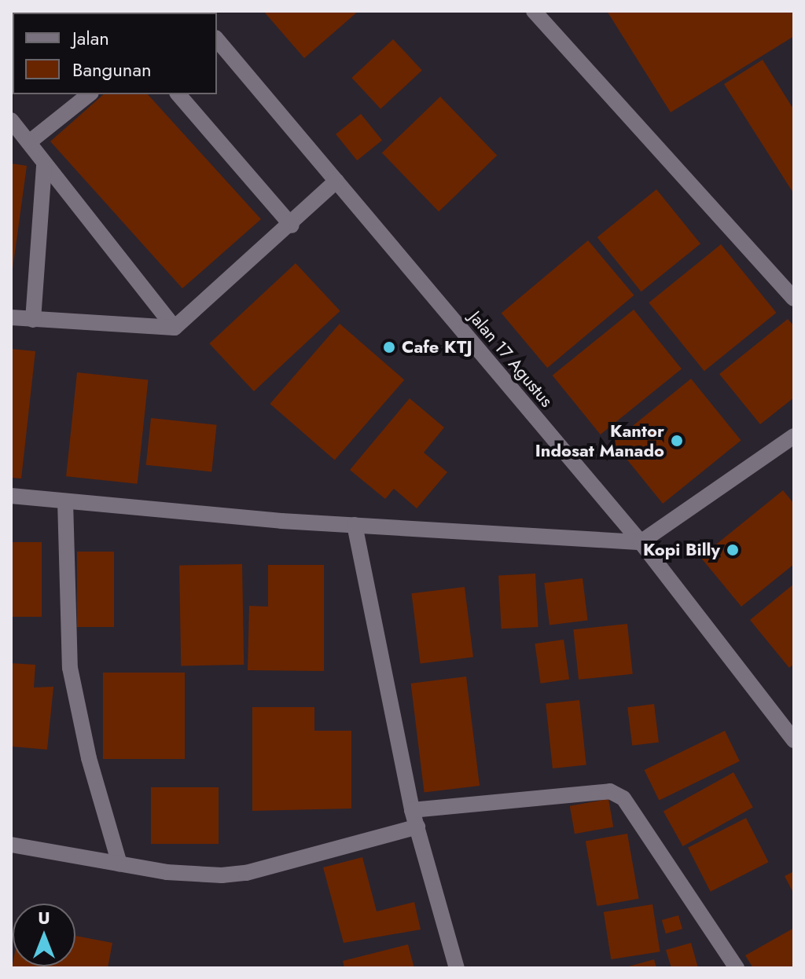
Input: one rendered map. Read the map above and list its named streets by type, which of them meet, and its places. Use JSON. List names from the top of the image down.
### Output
{
  "streets": {
    "street": ["Jalan 17 Agustus"]
  },
  "places": ["Cafe KTJ", "Kantor Indosat Manado", "Kopi Billy"],
  "legend": ["Jalan", "Bangunan"],
  "north": "top"
}
